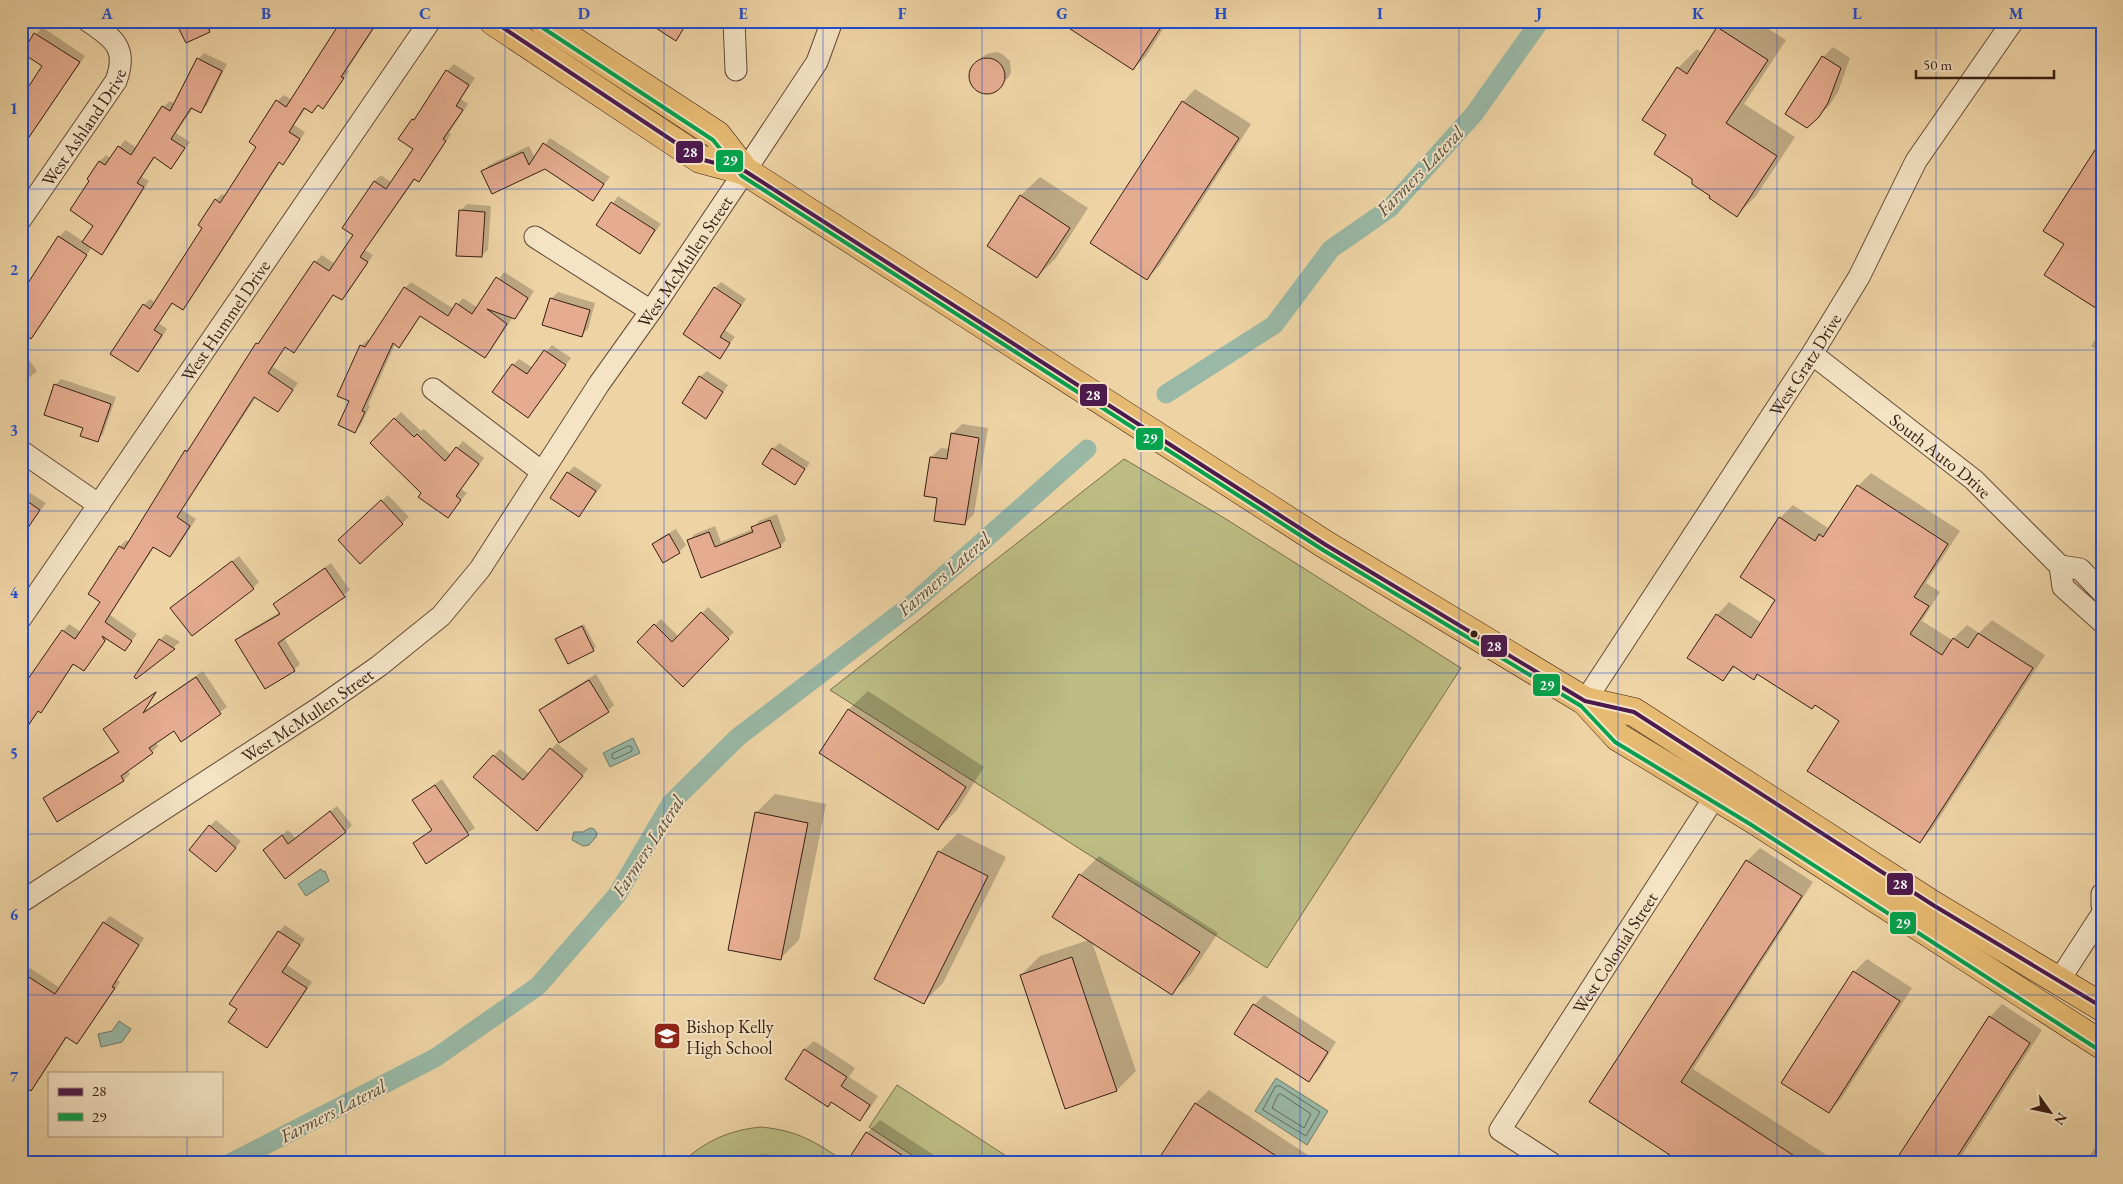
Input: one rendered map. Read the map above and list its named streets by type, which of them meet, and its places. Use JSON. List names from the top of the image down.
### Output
{
  "streets": {
    "street": [
      "West Ashland Drive",
      "West McMullen Street",
      "West Hummel Drive",
      "West Gratz Drive",
      "South Auto Drive",
      "West Colonial Street"
    ]
  },
  "crossings": [
    ["West Gratz Drive", "South Auto Drive"]
  ],
  "water": ["Farmers Lateral"],
  "places": {
    "school or university": ["Bishop Kelly High School"]
  },
  "lines": ["transit line 28", "transit line 29"],
  "legend": ["28", "29"],
  "scale_bar": "50 m",
  "north": "bottom right",
  "grid": {
    "columns": [
      "A",
      "B",
      "C",
      "D",
      "E",
      "F",
      "G",
      "H",
      "I",
      "J",
      "K",
      "L",
      "M"
    ],
    "rows": [
      "1",
      "2",
      "3",
      "4",
      "5",
      "6",
      "7"
    ]
  }
}
